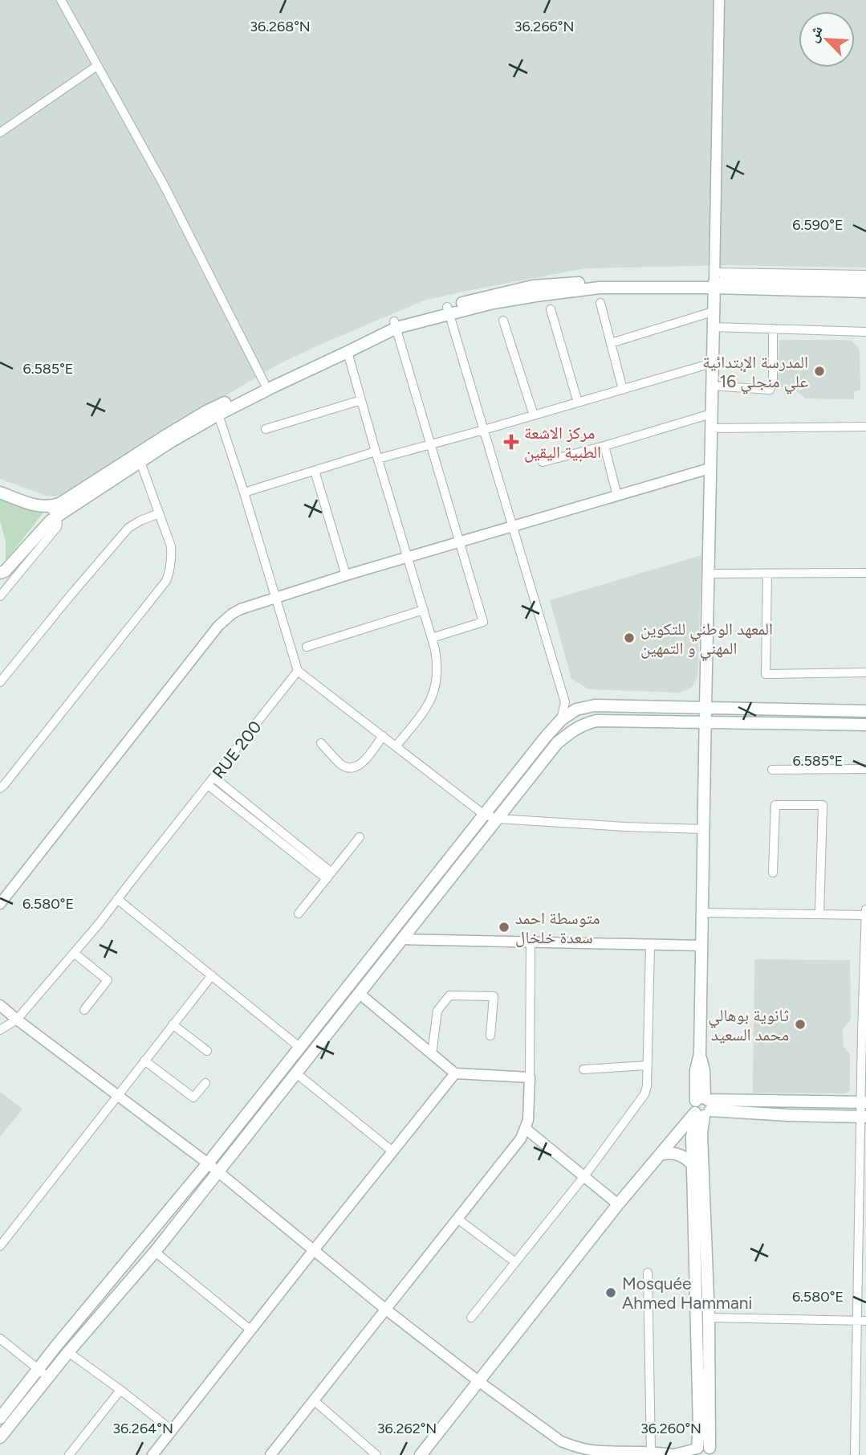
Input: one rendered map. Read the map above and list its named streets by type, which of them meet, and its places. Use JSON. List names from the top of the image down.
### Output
{
  "streets": {
    "street": ["RUE 200"]
  },
  "places": {
    "other": [
      "المدرسة الإبتدائية علي منجلي 16",
      "المعهد الوطني للتكوين المهني و التمهين",
      "متوسطة احمد سعدة خلخال",
      "ثانوية بوهالي محمد السعيد",
      "Mosquée Ahmed Hammani"
    ],
    "health": ["مركز الاشعة الطبية اليقين"]
  },
  "north": "top left",
  "coordinates": [
    "36.268°N",
    "36.266°N",
    "6.590°E",
    "6.585°E",
    "6.580°E",
    "36.264°N",
    "36.262°N",
    "36.260°N"
  ]
}
